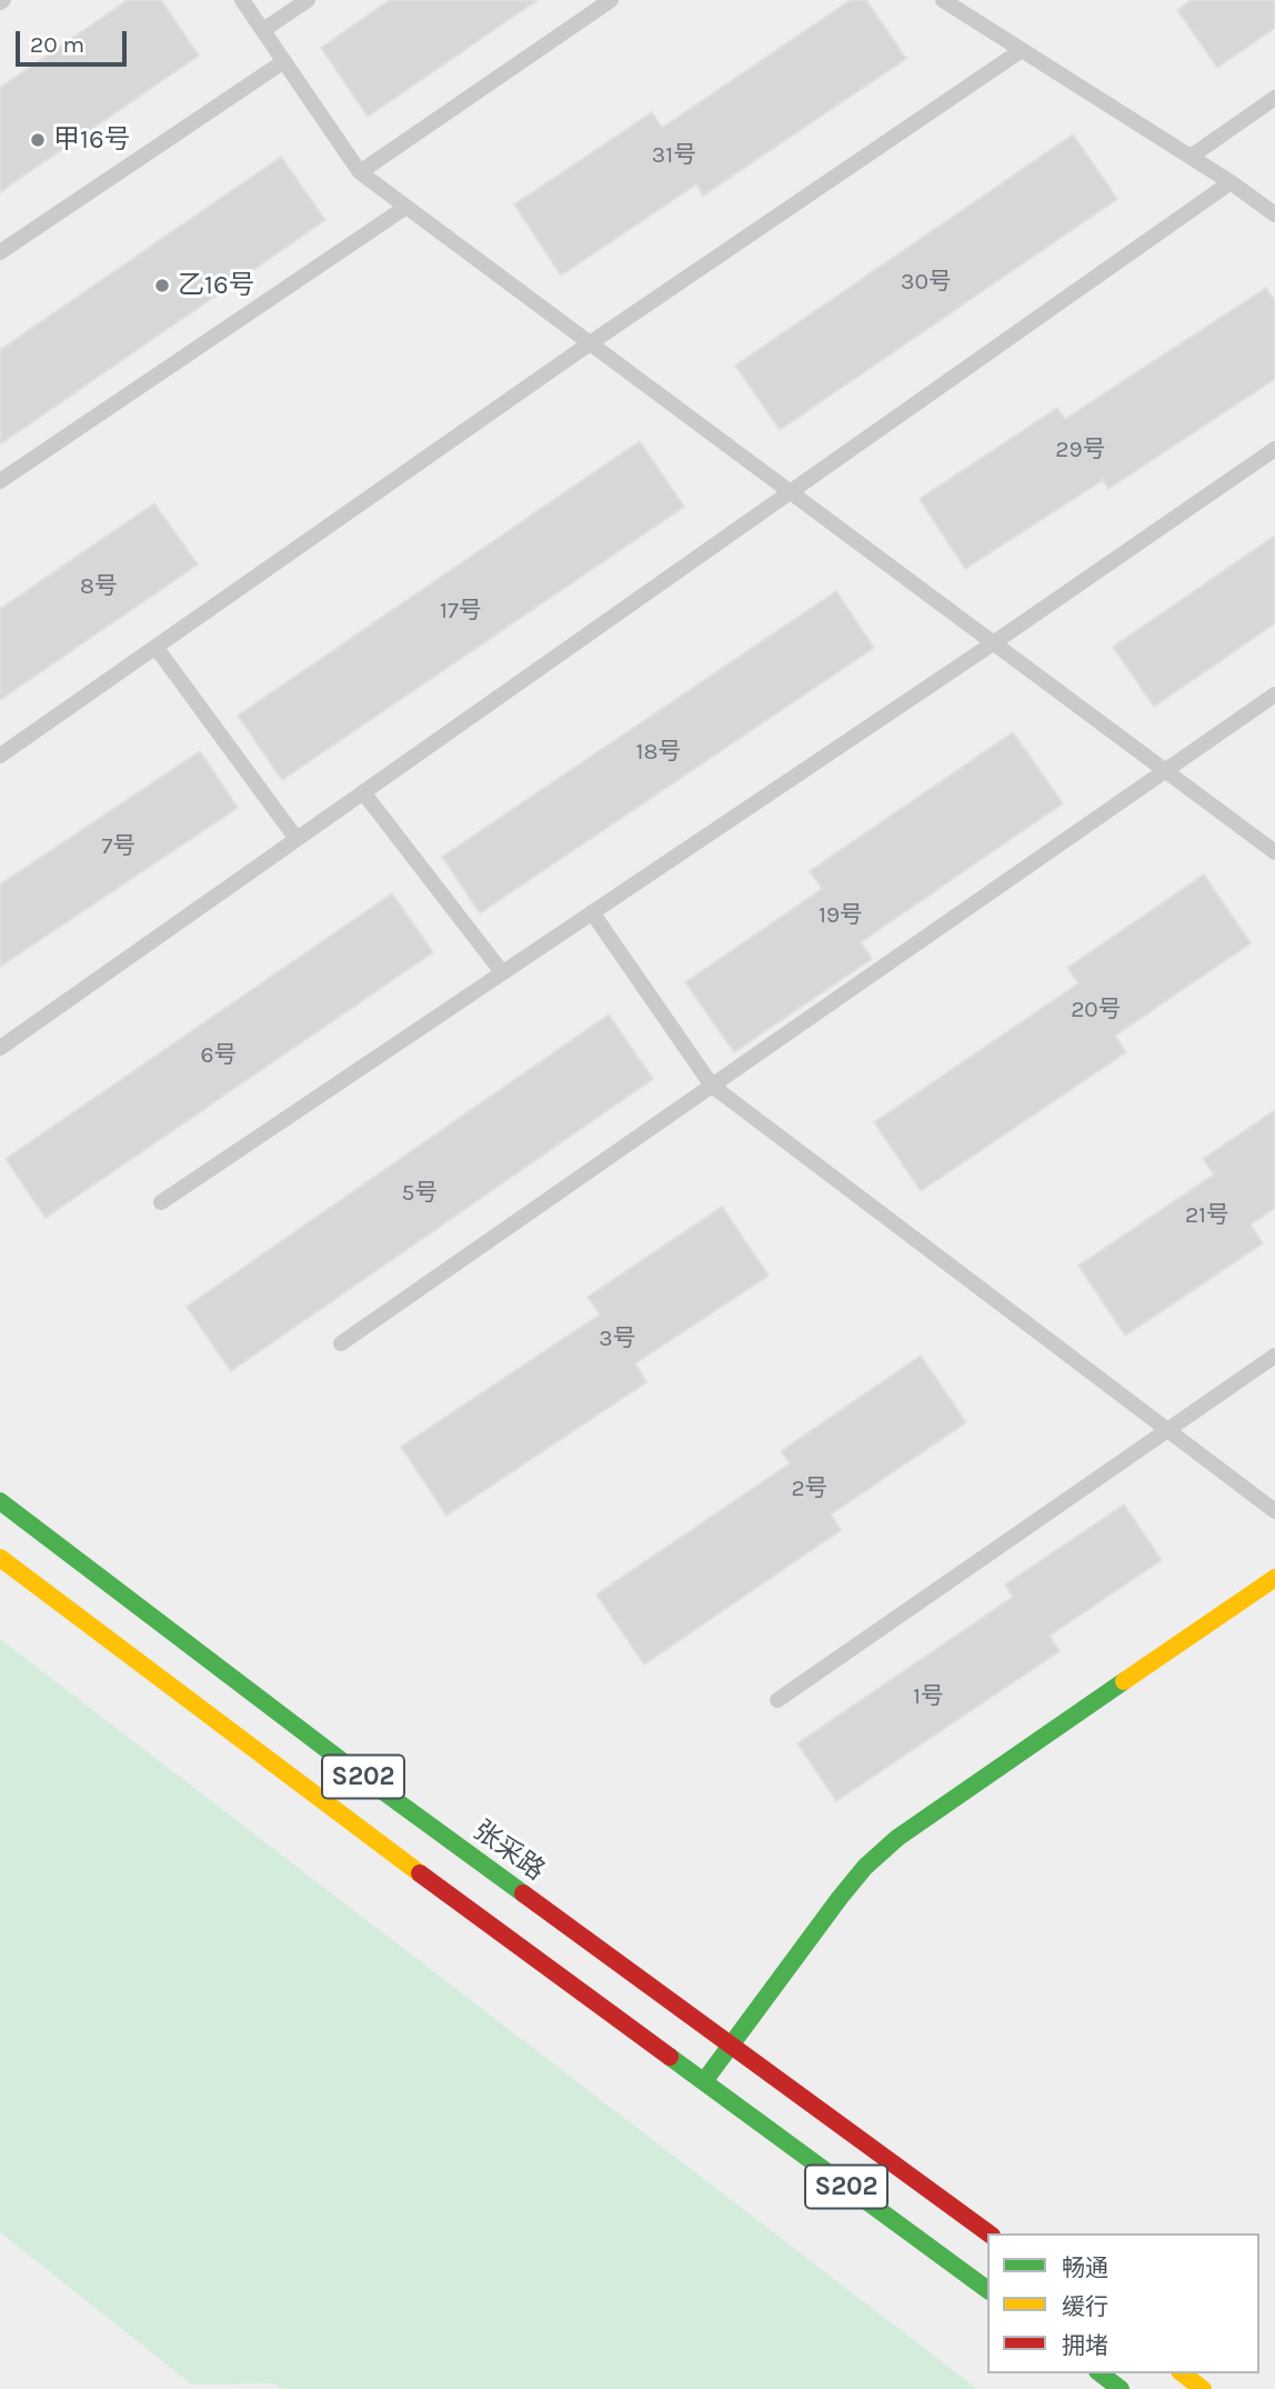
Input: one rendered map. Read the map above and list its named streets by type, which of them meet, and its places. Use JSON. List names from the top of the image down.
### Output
{
  "streets": {
    "main road": ["S202", "张采路"]
  },
  "places": ["甲16号", "乙16号"],
  "house_numbers": [
    "31号",
    "30号",
    "29号",
    "8号",
    "17号",
    "18号",
    "7号",
    "19号",
    "20号",
    "6号",
    "5号",
    "21号",
    "3号",
    "2号",
    "1号"
  ],
  "legend": ["畅通", "缓行", "拥堵"],
  "scale_bar": "20 m"
}
